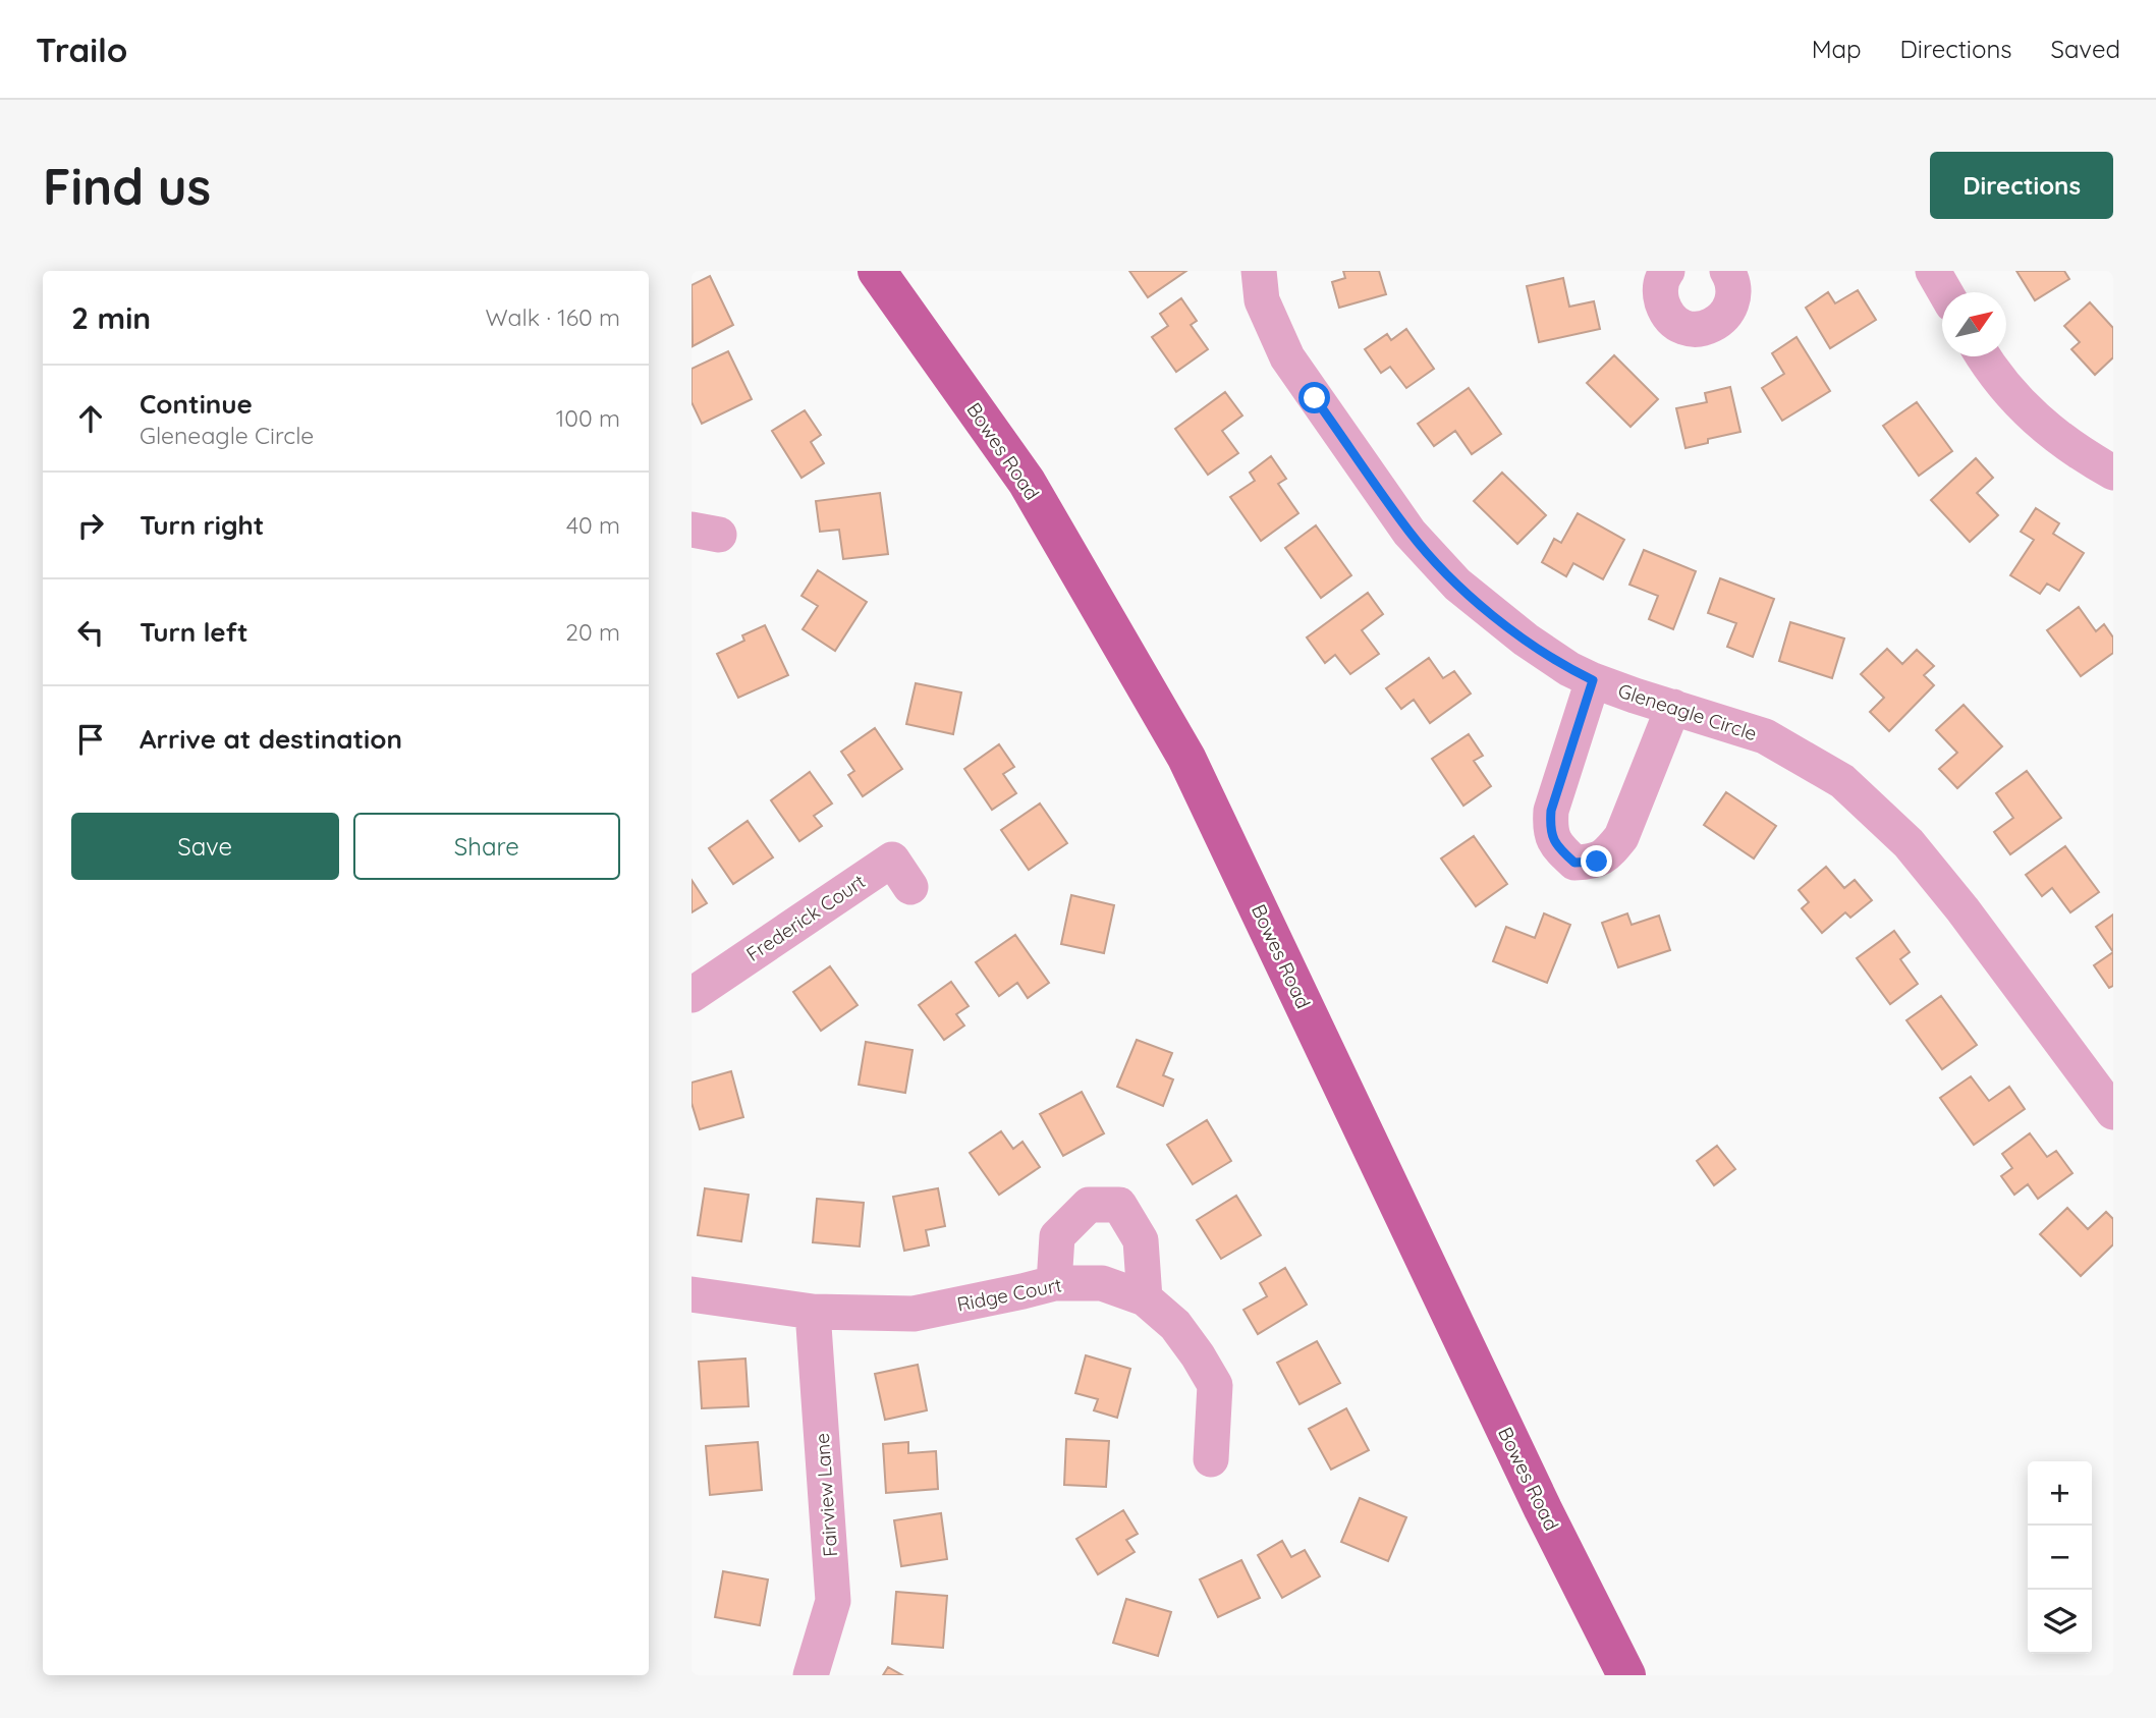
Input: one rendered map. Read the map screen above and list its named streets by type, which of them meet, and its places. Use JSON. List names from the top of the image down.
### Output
{
  "streets": {
    "main road": ["Bowes Road"],
    "street": [
      "Gleneagle Circle",
      "Frederick Court",
      "Ridge Court",
      "Fairview Lane"
    ]
  },
  "crossings": [
    ["Ridge Court", "Fairview Lane"]
  ],
  "north": "top right",
  "page": {
    "header": "Trailo",
    "nav": ["Map", "Directions", "Saved"],
    "buttons": [
      "Directions",
      ["Save", "Share"]
    ],
    "title": "Find us",
    "heading": ["2 min", "Walk · 160 m"],
    "list": [
      ["Continue", "Gleneagle Circle", "100 m"],
      ["Turn right", "40 m"],
      ["Turn left", "20 m"],
      "Arrive at destination"
    ],
    "map_buttons": ["+", "−"]
  }
}
